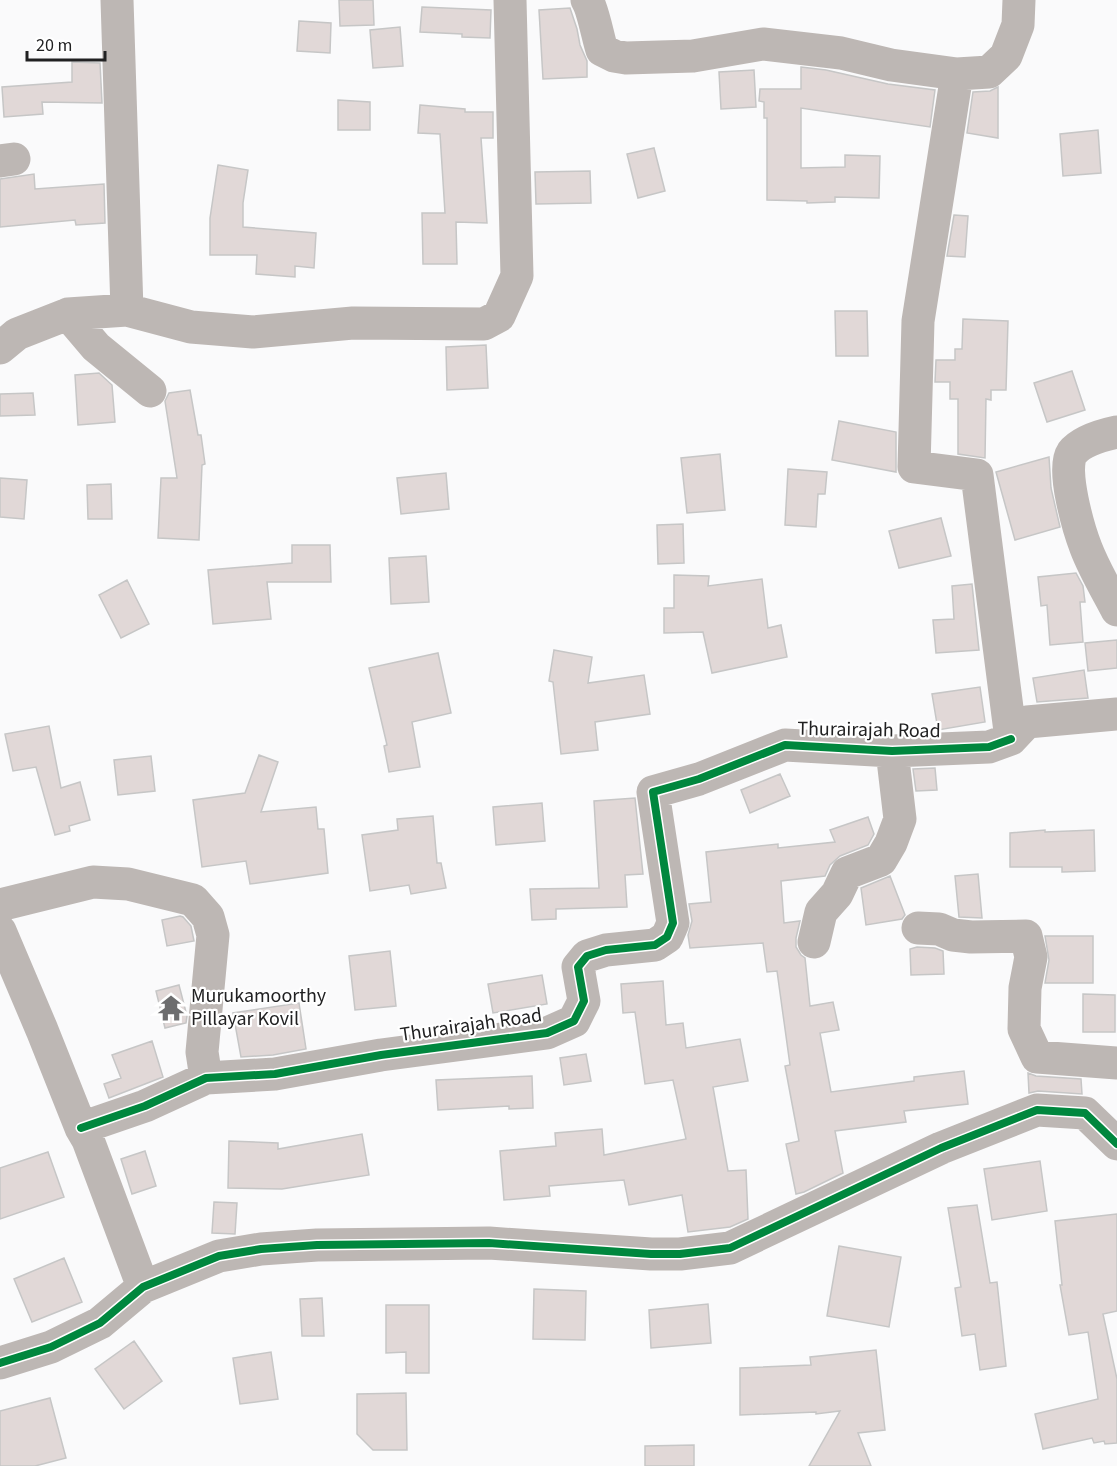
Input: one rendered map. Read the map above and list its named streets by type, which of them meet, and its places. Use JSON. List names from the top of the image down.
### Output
{
  "streets": {
    "street": ["Thurairajah Road"]
  },
  "places": {
    "temple": ["Murukamoorthy Pillayar Kovil"]
  },
  "scale_bar": "20 m"
}
